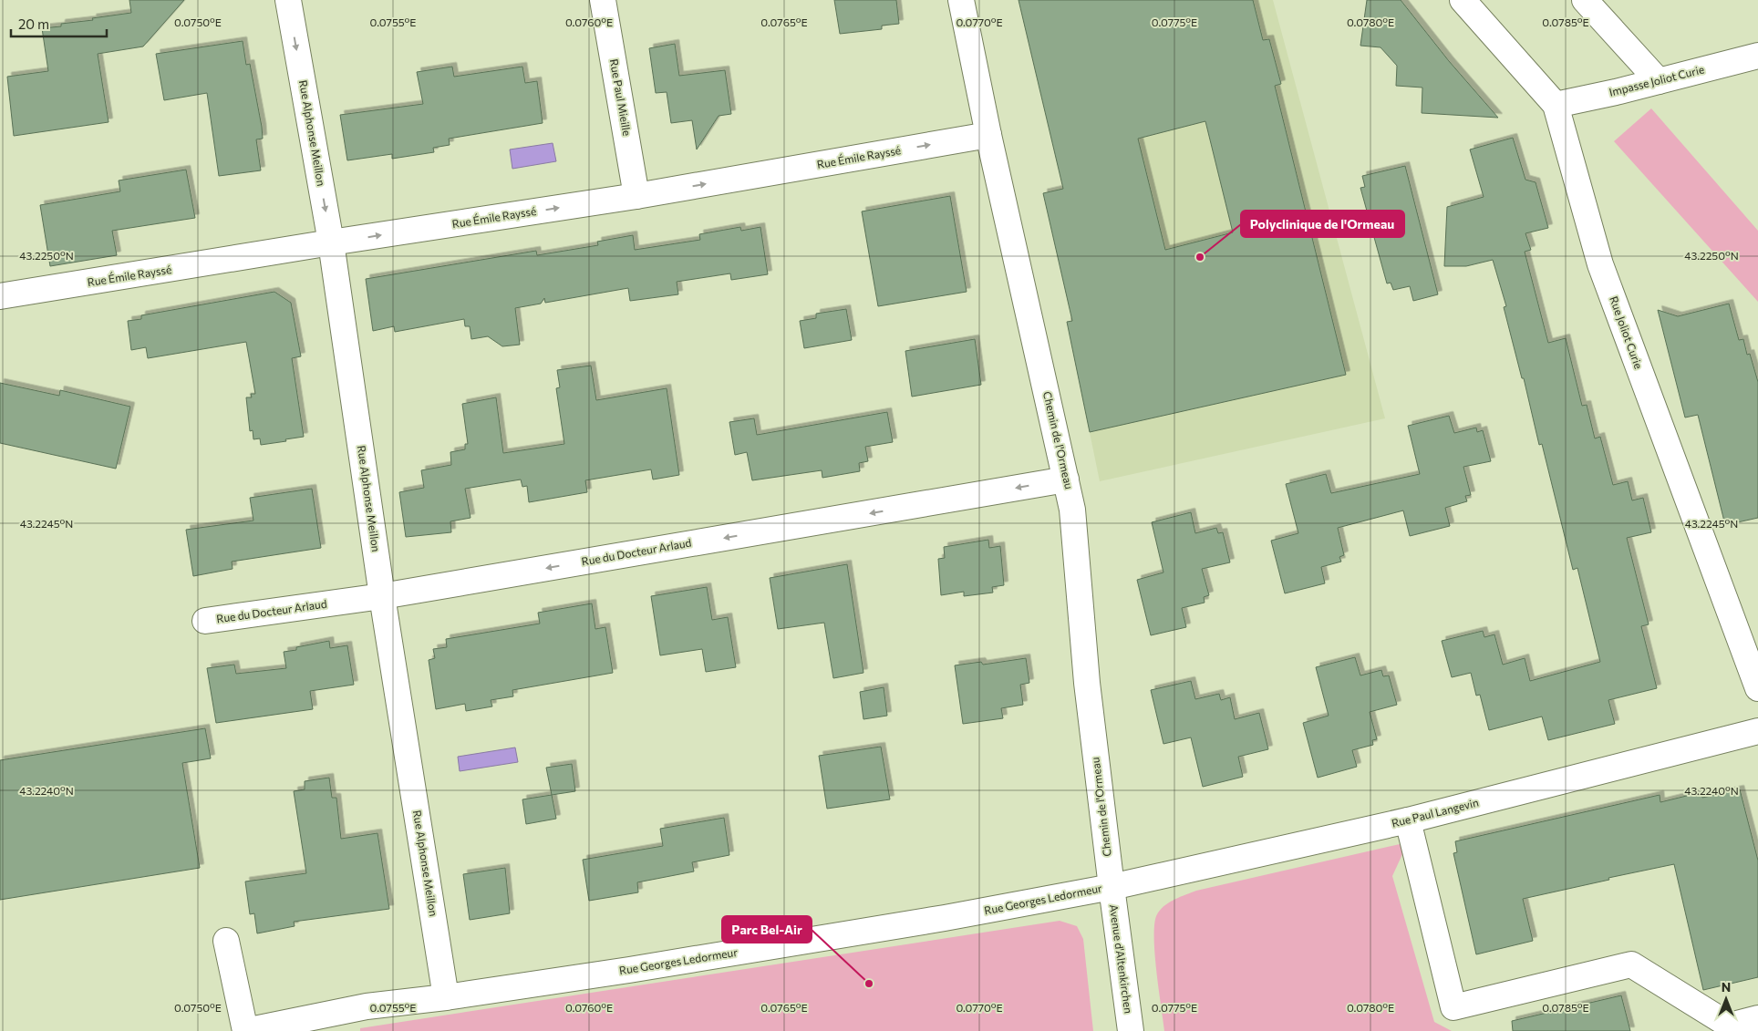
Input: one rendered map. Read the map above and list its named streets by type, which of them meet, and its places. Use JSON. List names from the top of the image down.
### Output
{
  "streets": {
    "street": [
      "Impasse Joliot Curie",
      "Rue Paul Mieille",
      "Rue Alphonse Meillon",
      "Rue Émile Rayssé",
      "Rue Joliot Curie",
      "Chemin de l'Ormeau",
      "Rue du Docteur Arlaud",
      "Rue Paul Langevin",
      "Rue Georges Ledormeur",
      "Avenue d'Altenkirchen"
    ]
  },
  "crossings": [
    ["Impasse Joliot Curie", "Rue Joliot Curie"],
    ["Rue Paul Mieille", "Rue Émile Rayssé"],
    ["Rue Alphonse Meillon", "Rue Émile Rayssé"],
    ["Rue Alphonse Meillon", "Rue du Docteur Arlaud"],
    ["Rue Alphonse Meillon", "Rue Georges Ledormeur"],
    ["Rue Émile Rayssé", "Chemin de l'Ormeau"],
    ["Chemin de l'Ormeau", "Rue du Docteur Arlaud"],
    ["Chemin de l'Ormeau", "Rue Paul Langevin"],
    ["Chemin de l'Ormeau", "Rue Georges Ledormeur"],
    ["Chemin de l'Ormeau", "Avenue d'Altenkirchen"],
    ["Rue Paul Langevin", "Rue Georges Ledormeur"],
    ["Rue Paul Langevin", "Avenue d'Altenkirchen"],
    ["Rue Georges Ledormeur", "Avenue d'Altenkirchen"]
  ],
  "one_way": ["Rue Émile Rayssé", "Rue du Docteur Arlaud"],
  "places": ["Polyclinique de l'Ormeau", "Parc Bel-Air"],
  "scale_bar": "20 m",
  "north": "top",
  "coordinates": [
    "0.0750°E",
    "0.0755°E",
    "0.0760°E",
    "0.0765°E",
    "0.0770°E",
    "0.0775°E",
    "0.0780°E",
    "0.0785°E",
    "43.2250°N",
    "43.2245°N",
    "43.2240°N"
  ]
}
